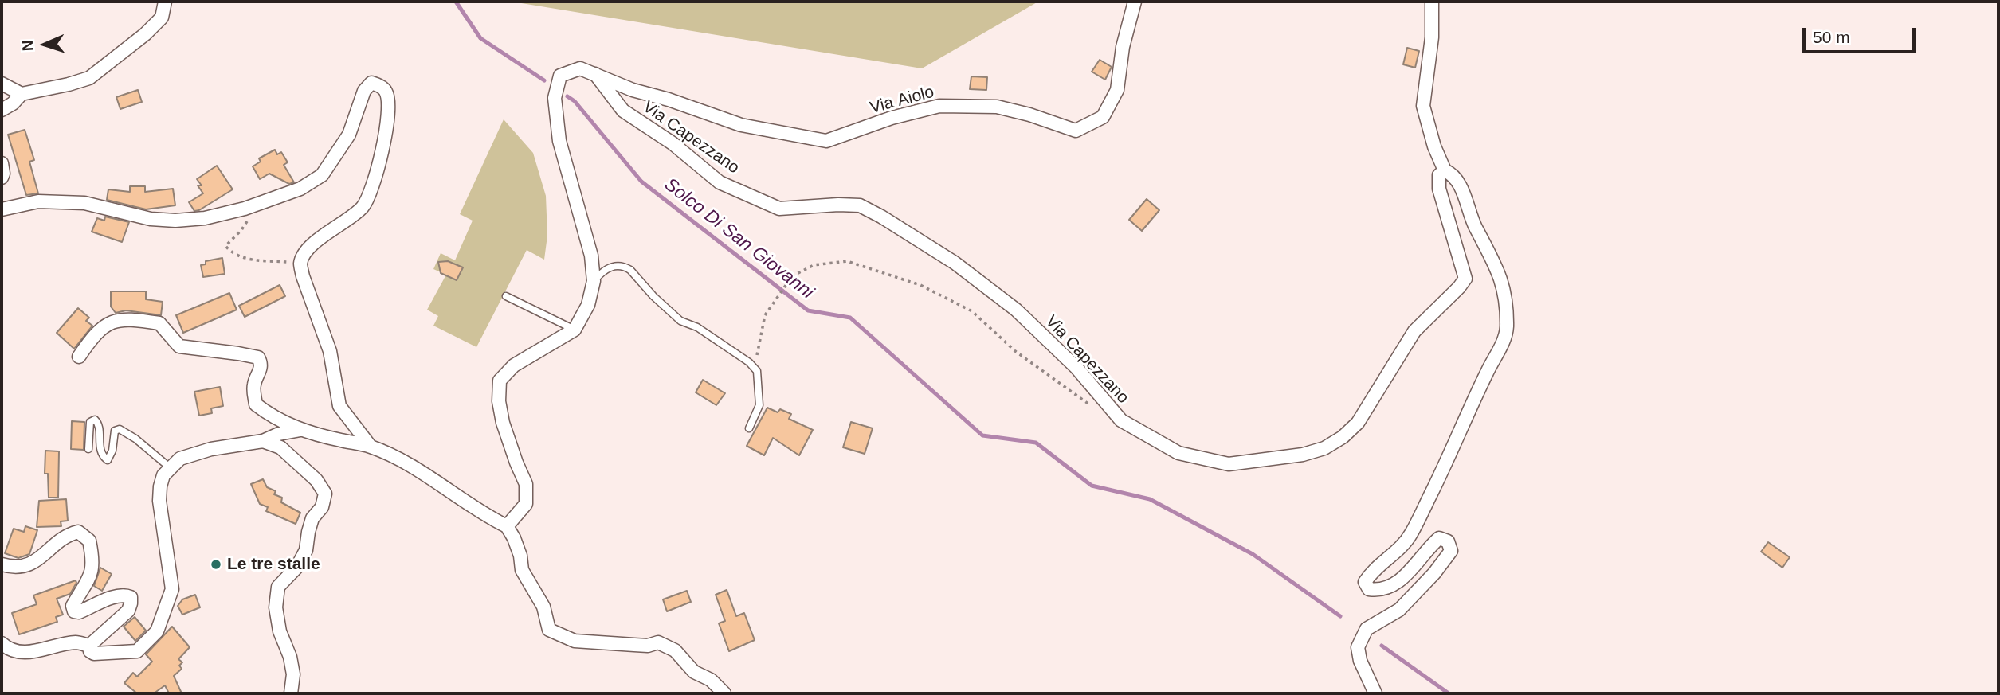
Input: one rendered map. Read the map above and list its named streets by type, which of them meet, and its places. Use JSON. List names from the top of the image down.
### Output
{
  "streets": {
    "street": ["Via Aiolo", "Via Capezzano"]
  },
  "crossings": [
    ["Via Aiolo", "Via Capezzano"]
  ],
  "water": ["Solco Di San Giovanni"],
  "places": ["Le tre stalle"],
  "scale_bar": "50 m",
  "north": "left"
}
